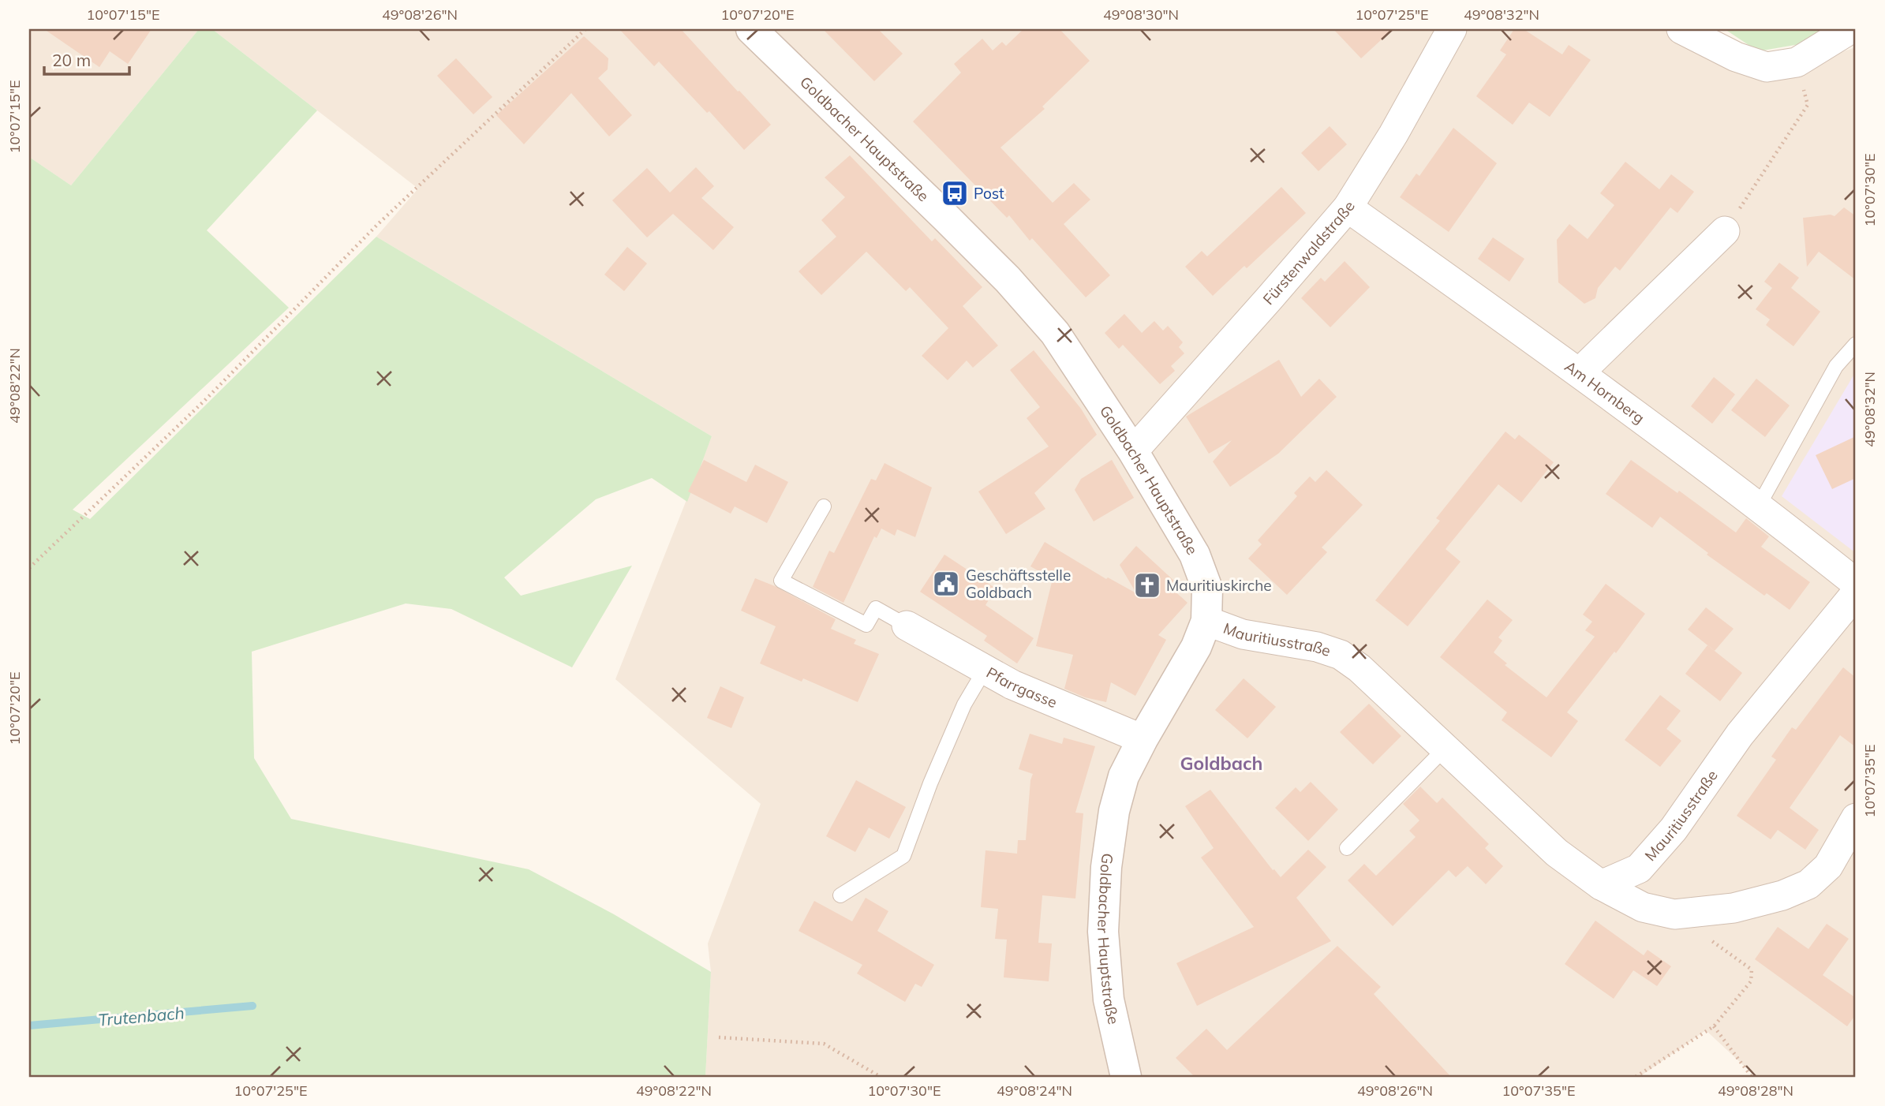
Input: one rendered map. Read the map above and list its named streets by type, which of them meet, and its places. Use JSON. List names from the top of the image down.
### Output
{
  "streets": {
    "street": [
      "Goldbacher Hauptstraße",
      "Fürstenwaldstraße",
      "Am Hornberg",
      "Mauritiusstraße",
      "Pfarrgasse"
    ]
  },
  "crossings": [
    ["Goldbacher Hauptstraße", "Fürstenwaldstraße"],
    ["Goldbacher Hauptstraße", "Mauritiusstraße"],
    ["Goldbacher Hauptstraße", "Pfarrgasse"],
    ["Fürstenwaldstraße", "Am Hornberg"]
  ],
  "districts": ["Goldbach"],
  "water": ["Trutenbach"],
  "places": {
    "bus stop": ["Post"],
    "public building": ["Geschäftsstelle Goldbach"],
    "church": ["Mauritiuskirche"]
  },
  "scale_bar": "20 m",
  "coordinates": [
    "10°07'15\"E",
    "49°08'26\"N",
    "10°07'20\"E",
    "49°08'30\"N",
    "10°07'25\"E",
    "49°08'32\"N",
    "10°07'30\"E",
    "49°08'22\"N",
    "10°07'35\"E",
    "49°08'24\"N",
    "49°08'28\"N"
  ]
}
